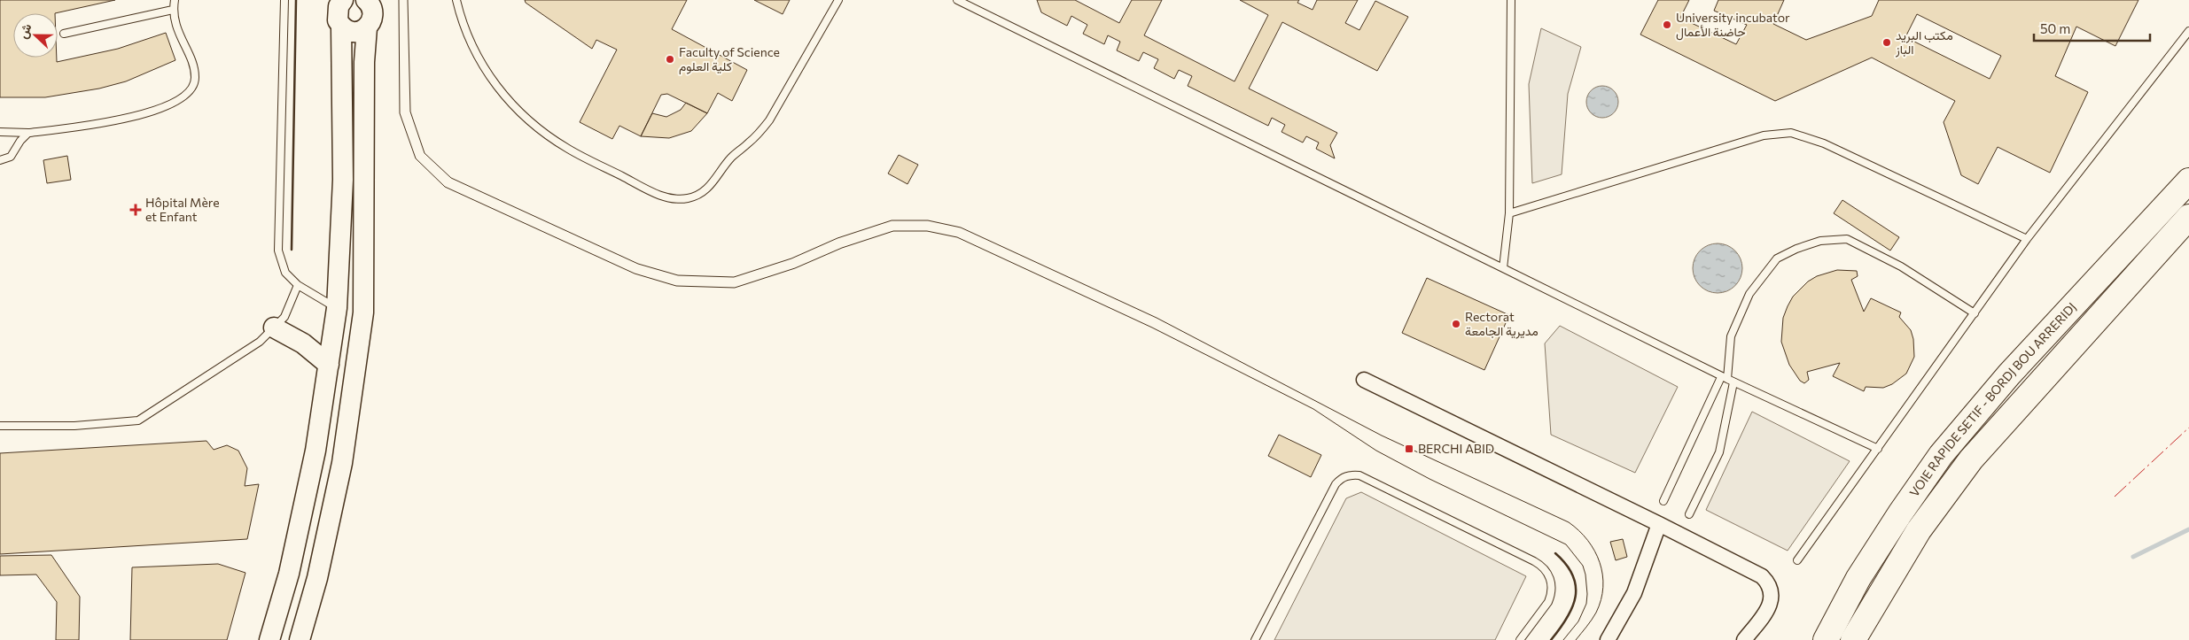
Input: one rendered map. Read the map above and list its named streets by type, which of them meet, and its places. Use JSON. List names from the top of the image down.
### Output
{
  "streets": {
    "highway": ["VOIE RAPIDE SETIF - BORDJ BOU ARRERIDJ"]
  },
  "places": {
    "other": [
      "University incubator حاضنة الأعمال",
      "مكتب البريد الباز",
      "Faculty of Science كلية العلوم",
      "Rectorat مديرية الجامعة"
    ],
    "health": ["Hôpital Mère et Enfant"],
    "transit": ["BERCHI ABID"]
  },
  "scale_bar": "50 m",
  "north": "left"
}
